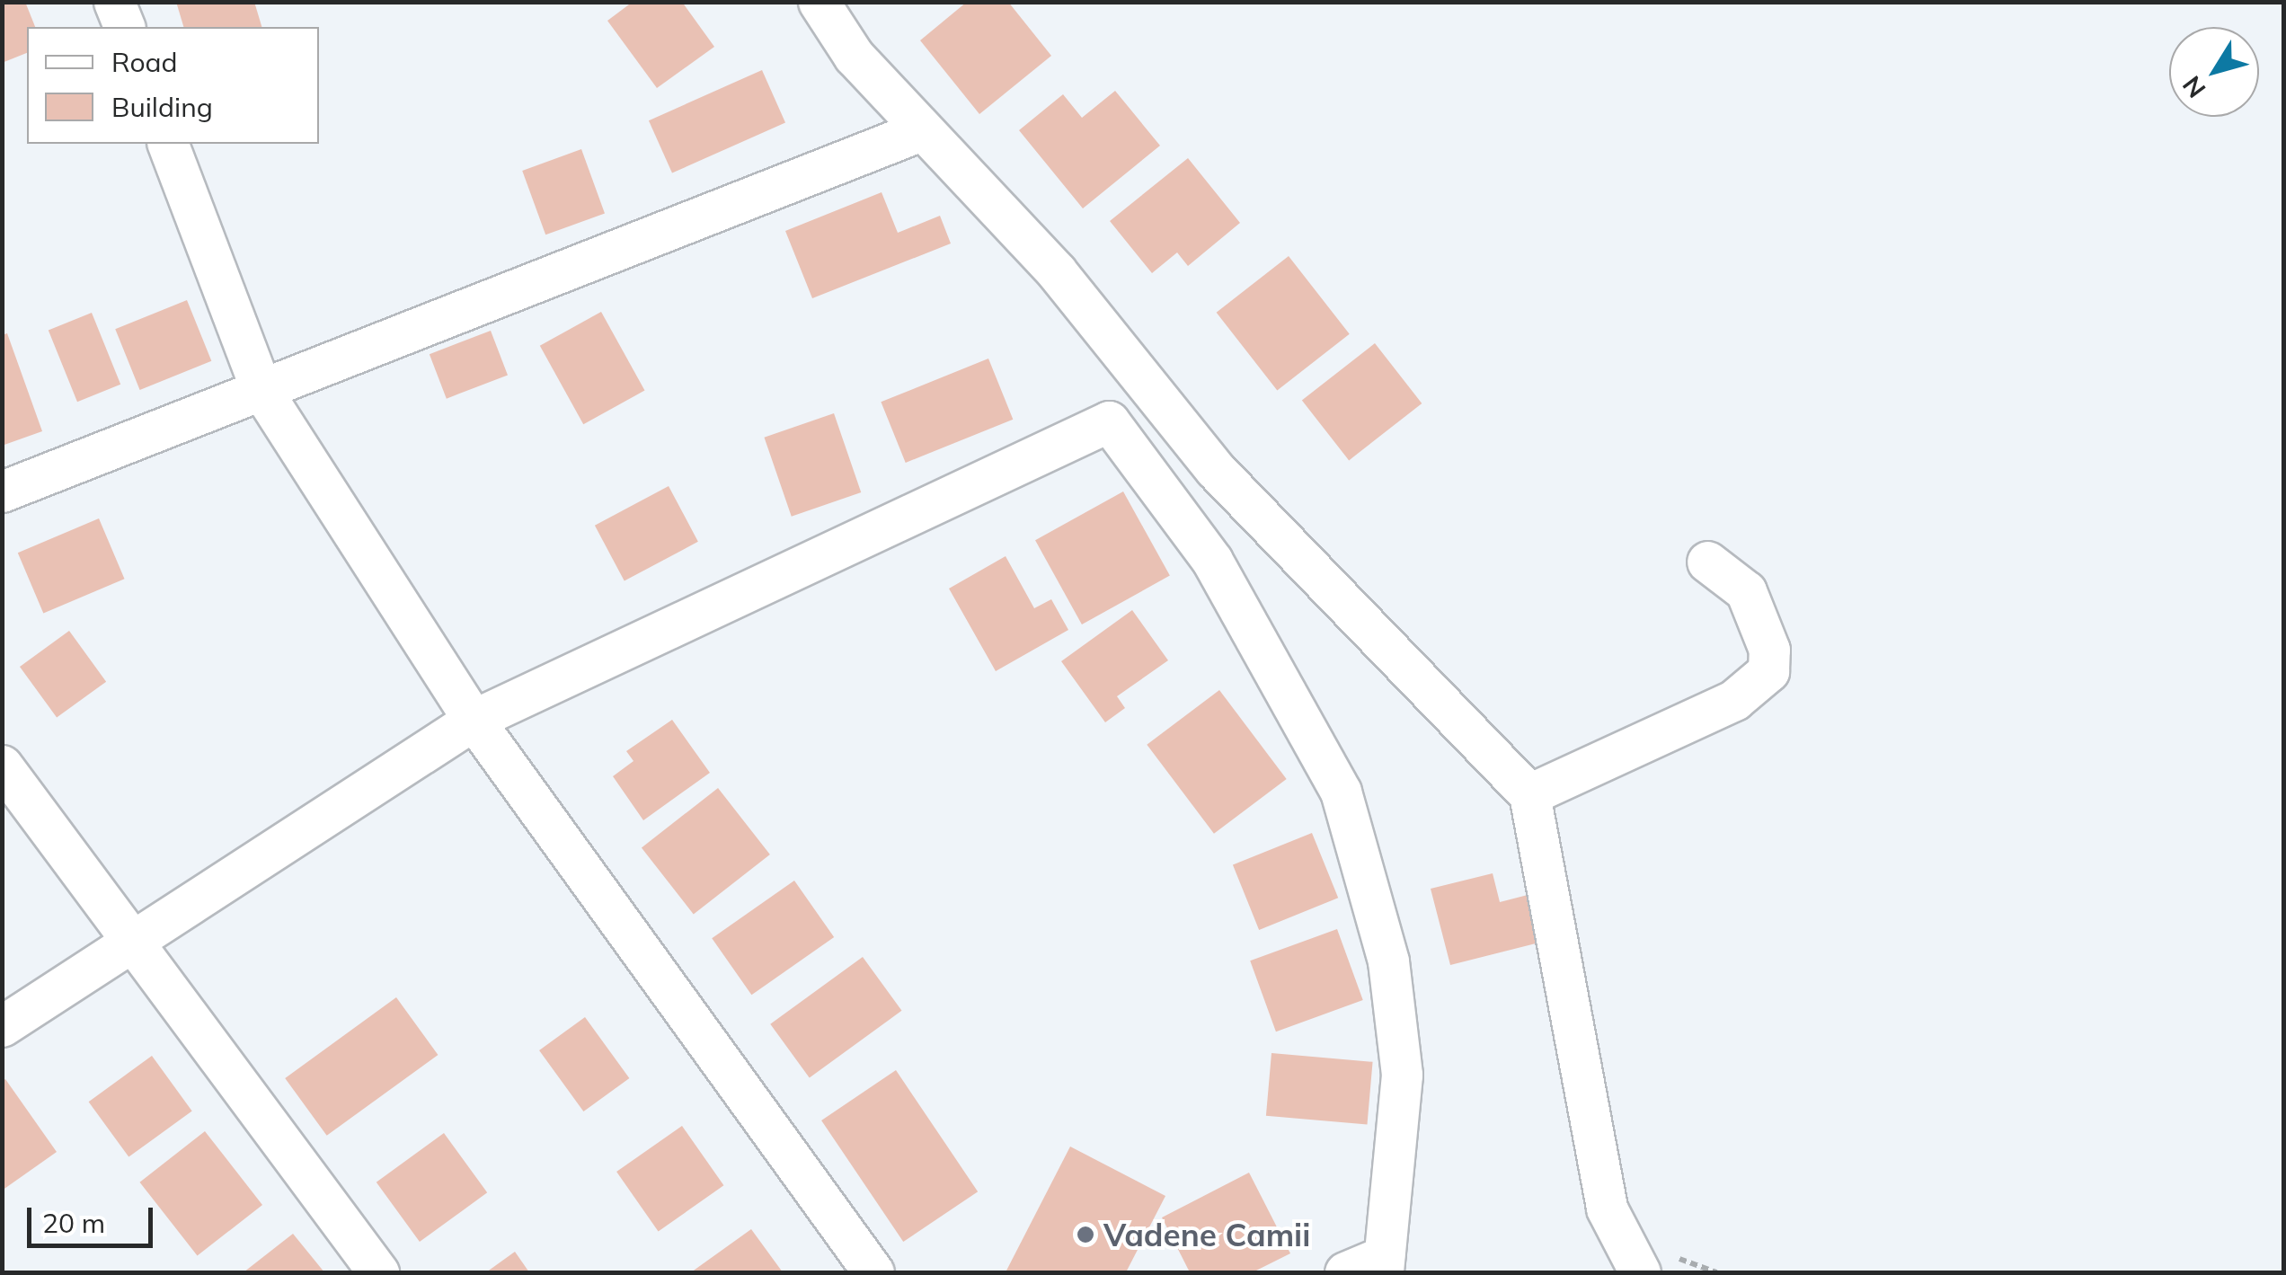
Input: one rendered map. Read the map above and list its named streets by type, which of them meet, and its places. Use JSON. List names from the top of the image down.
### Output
{
  "places": ["Vadene Camii"],
  "legend": ["Road", "Building"],
  "scale_bar": "20 m",
  "north": "bottom left"
}
